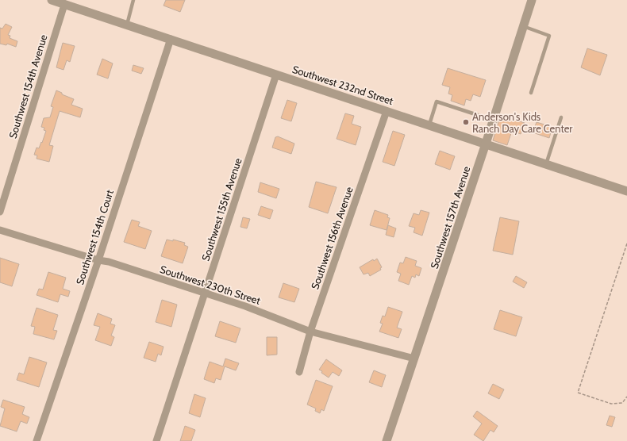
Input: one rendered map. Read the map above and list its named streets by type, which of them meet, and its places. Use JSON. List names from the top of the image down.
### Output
{
  "streets": {
    "street": [
      "Southwest 232nd Street",
      "Southwest 154th Avenue",
      "Southwest 155th Avenue",
      "Southwest 157th Avenue",
      "Southwest 154th Court",
      "Southwest 156th Avenue",
      "Southwest 230th Street"
    ]
  },
  "crossings": [
    ["Southwest 232nd Street", "Southwest 154th Avenue"],
    ["Southwest 232nd Street", "Southwest 155th Avenue"],
    ["Southwest 232nd Street", "Southwest 157th Avenue"],
    ["Southwest 232nd Street", "Southwest 154th Court"],
    ["Southwest 232nd Street", "Southwest 156th Avenue"],
    ["Southwest 155th Avenue", "Southwest 230th Street"],
    ["Southwest 157th Avenue", "Southwest 230th Street"],
    ["Southwest 154th Court", "Southwest 230th Street"],
    ["Southwest 156th Avenue", "Southwest 230th Street"]
  ],
  "places": ["Anderson's Kids Ranch Day Care Center"]
}
